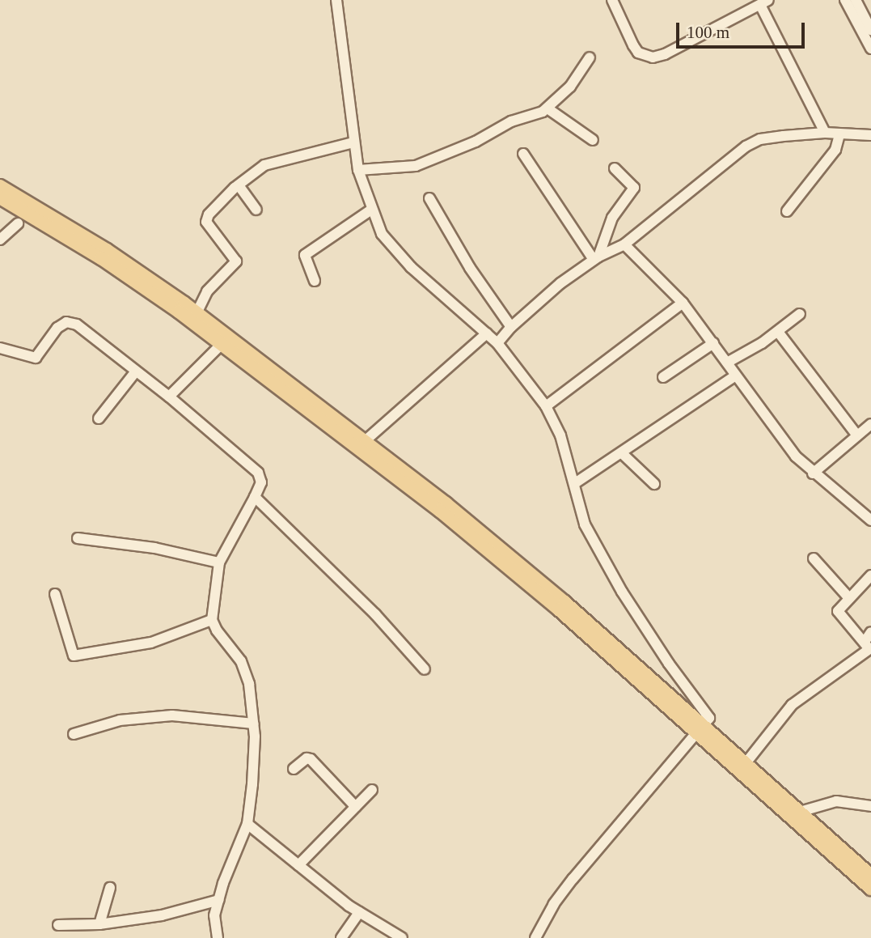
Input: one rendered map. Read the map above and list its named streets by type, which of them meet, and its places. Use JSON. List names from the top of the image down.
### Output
{
  "scale_bar": "100 m"
}
